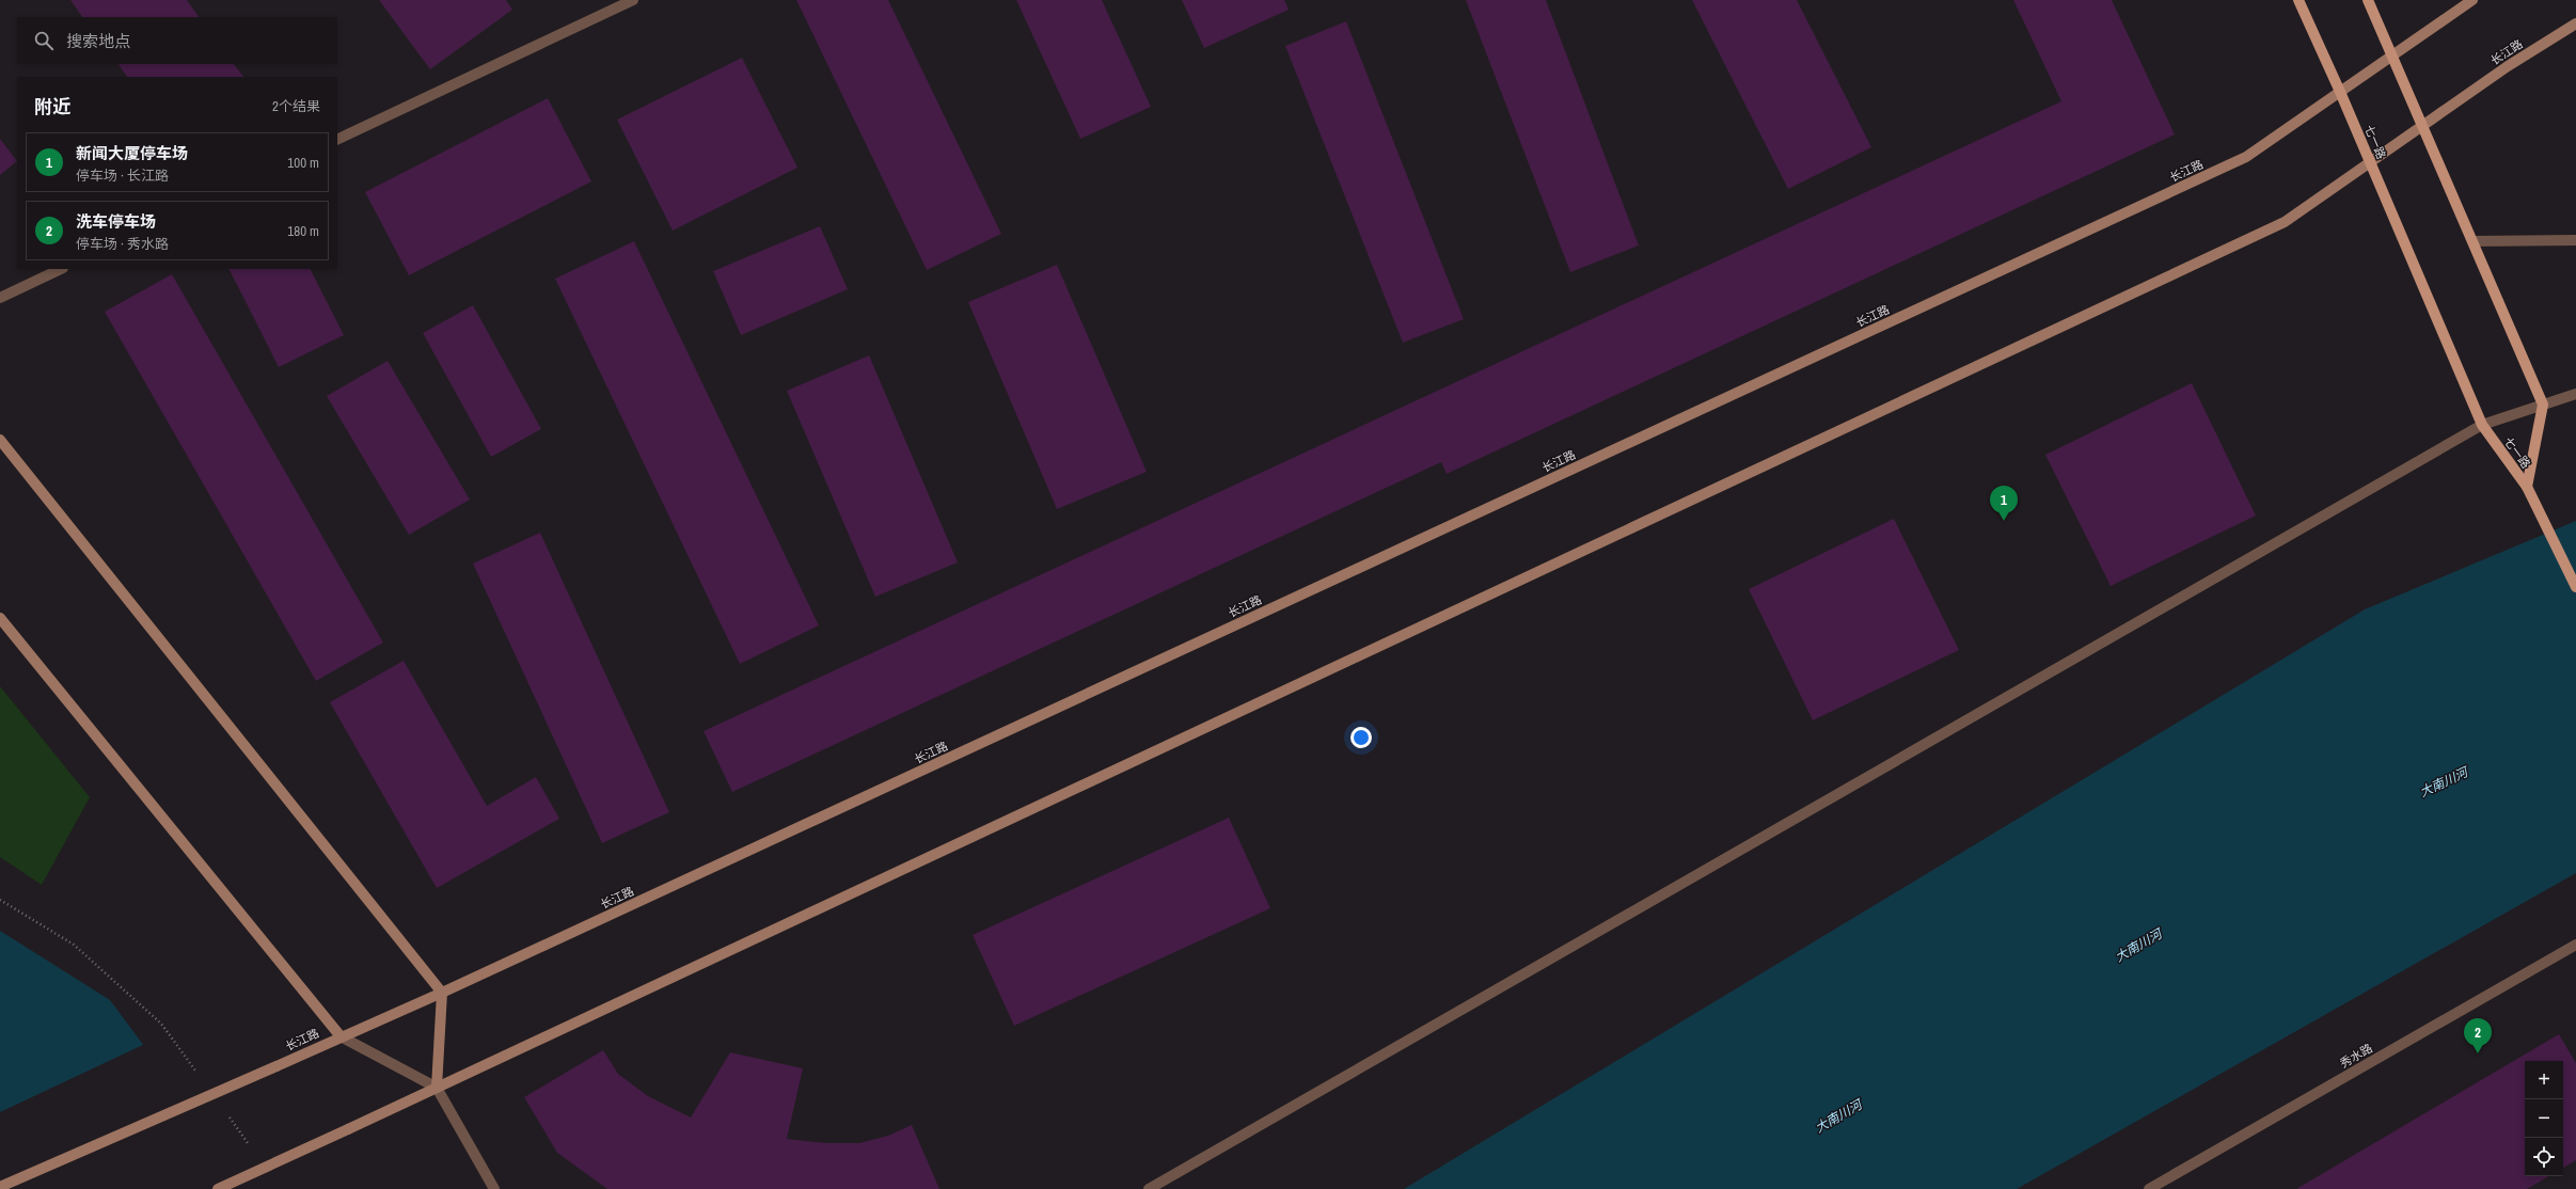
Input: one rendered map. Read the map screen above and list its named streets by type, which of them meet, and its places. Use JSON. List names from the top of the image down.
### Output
{
  "streets": {
    "main road": ["长江路", "七一路"],
    "street": ["秀水路"]
  },
  "crossings": [
    ["长江路", "七一路"]
  ],
  "water": ["大南川河"],
  "page": {
    "search": "搜索地点",
    "heading": ["附近", "2个结果"],
    "list": [
      {
        "mark": "1",
        "name": "新闻大厦停车场",
        "note": "停车场 · 长江路",
        "value": "100 m"
      },
      {
        "mark": "2",
        "name": "洗车停车场",
        "note": "停车场 · 秀水路",
        "value": "180 m"
      }
    ],
    "pins": ["1", "2"],
    "map_buttons": ["+", "−"]
  }
}
